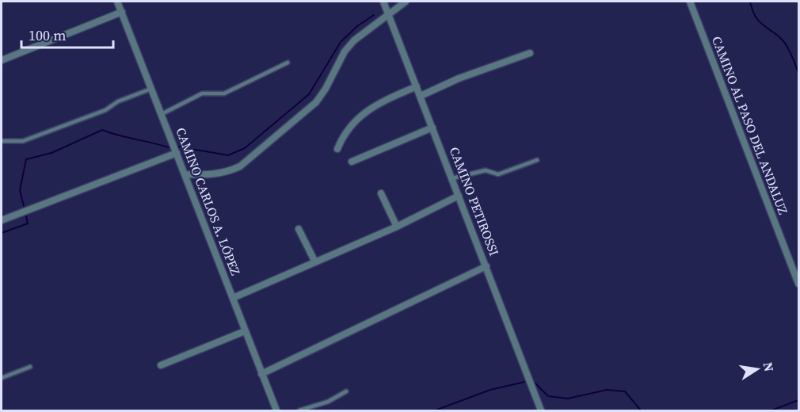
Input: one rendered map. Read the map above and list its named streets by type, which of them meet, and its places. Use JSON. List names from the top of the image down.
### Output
{
  "streets": {
    "street": ["CAMINO AL PASO DEL ANDALUZ", "CAMINO CARLOS A. LÓPEZ", "CAMINO PETIROSSI"]
  },
  "scale_bar": "100 m",
  "north": "right"
}
